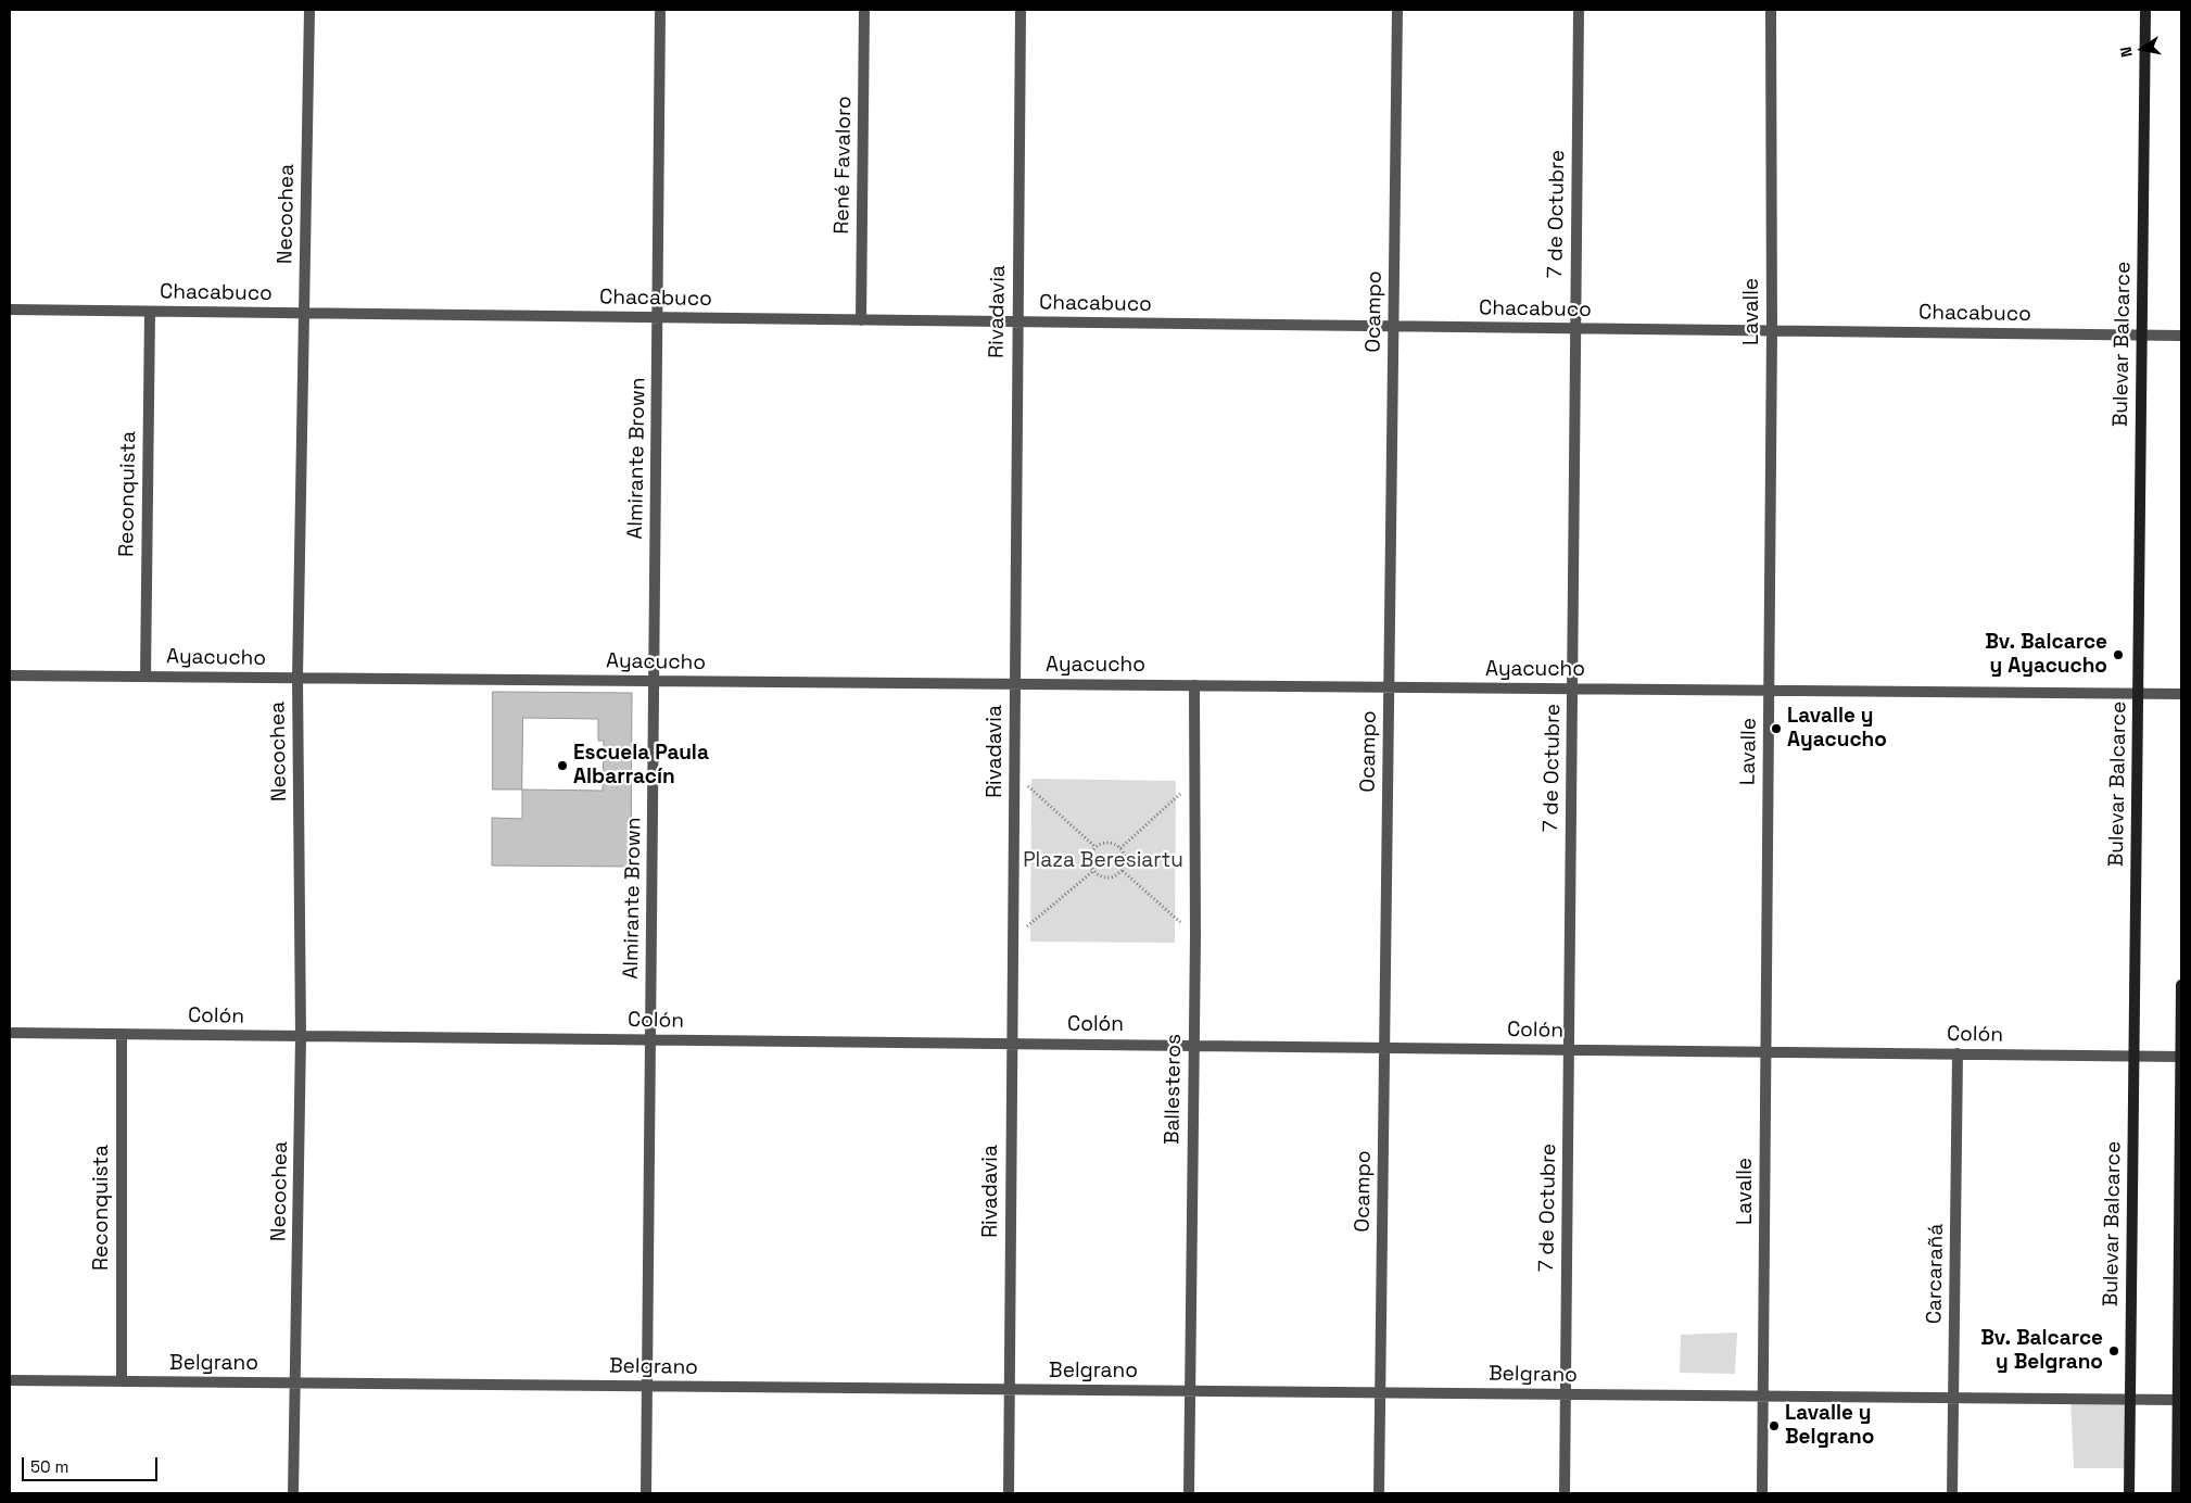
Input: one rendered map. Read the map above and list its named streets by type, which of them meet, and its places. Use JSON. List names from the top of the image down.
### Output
{
  "streets": {
    "main road": ["Bulevar Balcarce"],
    "street": [
      "René Favaloro",
      "Necochea",
      "7 de Octubre",
      "Chacabuco",
      "Rivadavia",
      "Ocampo",
      "Lavalle",
      "Almirante Brown",
      "Reconquista",
      "Ayacucho",
      "Colón",
      "Ballesteros",
      "Carcarañá",
      "Belgrano"
    ]
  },
  "crossings": [
    ["René Favaloro", "Chacabuco"],
    ["Necochea", "Chacabuco"],
    ["Necochea", "Ayacucho"],
    ["Necochea", "Colón"],
    ["Necochea", "Belgrano"],
    ["7 de Octubre", "Chacabuco"],
    ["7 de Octubre", "Ayacucho"],
    ["7 de Octubre", "Colón"],
    ["7 de Octubre", "Belgrano"],
    ["Chacabuco", "Rivadavia"],
    ["Chacabuco", "Ocampo"],
    ["Chacabuco", "Lavalle"],
    ["Chacabuco", "Bulevar Balcarce"],
    ["Chacabuco", "Almirante Brown"],
    ["Chacabuco", "Reconquista"],
    ["Rivadavia", "Ayacucho"],
    ["Rivadavia", "Colón"],
    ["Rivadavia", "Belgrano"],
    ["Ocampo", "Ayacucho"],
    ["Ocampo", "Colón"],
    ["Ocampo", "Belgrano"],
    ["Lavalle", "Ayacucho"],
    ["Lavalle", "Colón"],
    ["Lavalle", "Belgrano"],
    ["Bulevar Balcarce", "Ayacucho"],
    ["Bulevar Balcarce", "Colón"],
    ["Bulevar Balcarce", "Belgrano"],
    ["Almirante Brown", "Ayacucho"],
    ["Almirante Brown", "Colón"],
    ["Almirante Brown", "Belgrano"],
    ["Reconquista", "Ayacucho"],
    ["Reconquista", "Colón"],
    ["Reconquista", "Belgrano"],
    ["Ayacucho", "Ballesteros"],
    ["Colón", "Ballesteros"],
    ["Colón", "Carcarañá"],
    ["Ballesteros", "Belgrano"],
    ["Carcarañá", "Belgrano"]
  ],
  "parks": ["Plaza Beresiartu"],
  "places": [
    "Bv. Balcarce y Ayacucho",
    "Lavalle y Ayacucho",
    "Escuela Paula Albarracín",
    "Bv. Balcarce y Belgrano",
    "Lavalle y Belgrano"
  ],
  "scale_bar": "50 m",
  "north": "left"
}
